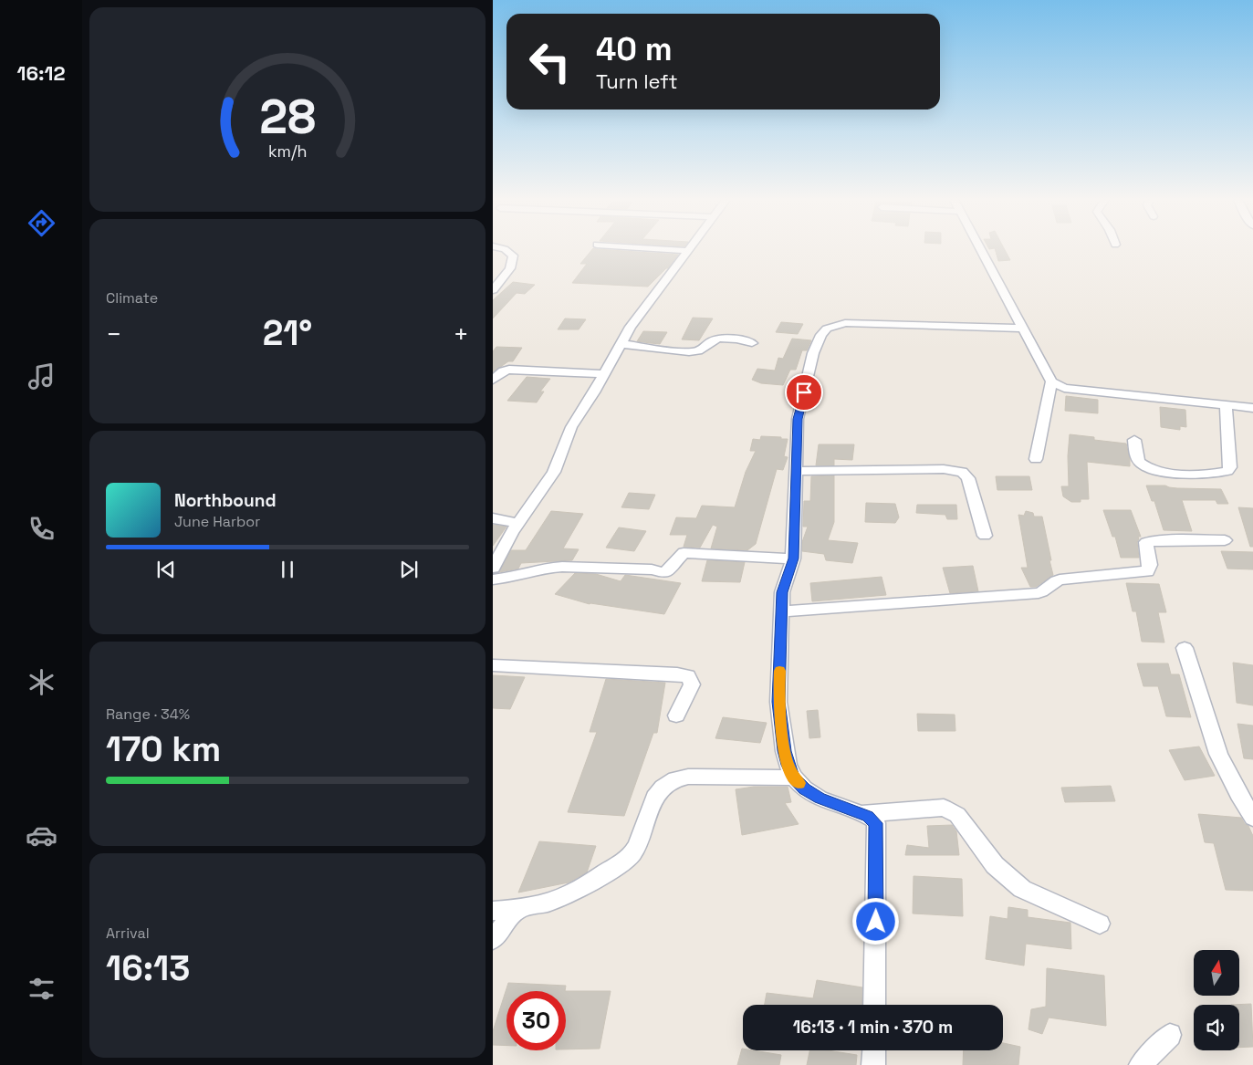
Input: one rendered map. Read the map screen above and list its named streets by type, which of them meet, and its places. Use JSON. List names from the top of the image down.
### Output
{
  "north": "top",
  "page": {
    "tabs": "16:12",
    "turn": ["40 m", "Turn left"],
    "tile": [
      "Climate",
      ["Range · 34%", "170 km"],
      ["Arrival", "16:13"]
    ],
    "heat": ["−", "21°", "+"],
    "song": ["Northbound", "June Harbor"],
    "limit": "30",
    "trip": "16:13 · 1 min · 370 m",
    "gauge": ["28", "km/h"]
  }
}
